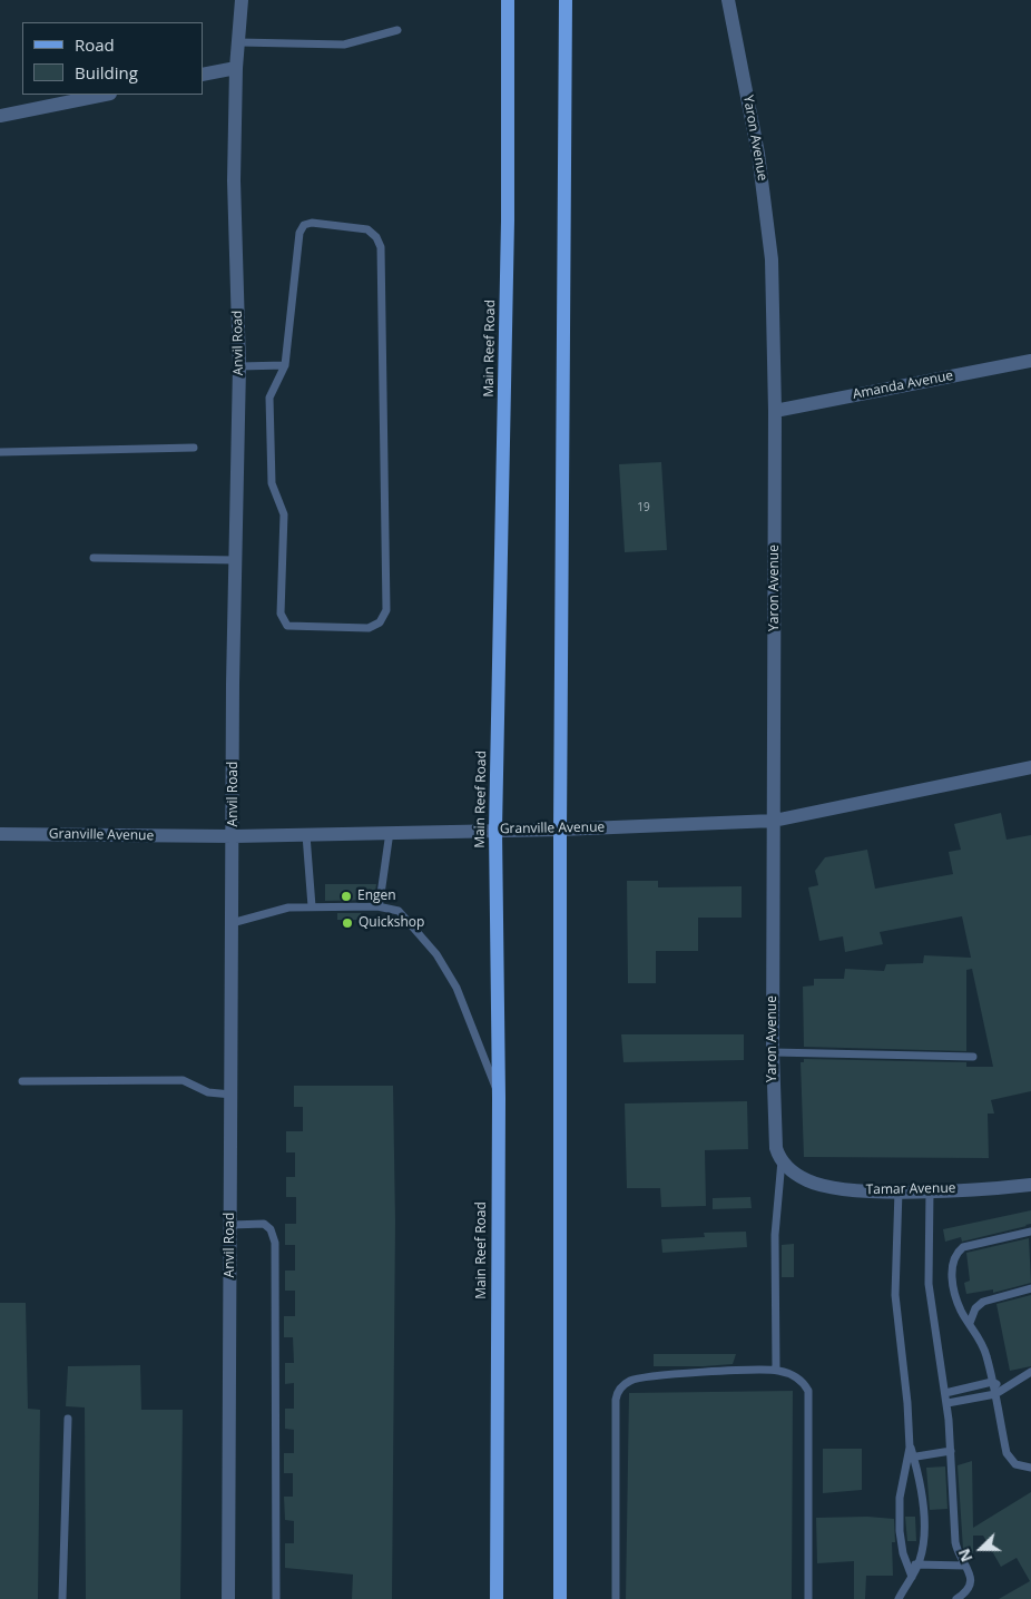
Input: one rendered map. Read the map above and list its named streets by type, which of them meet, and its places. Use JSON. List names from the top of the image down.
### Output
{
  "streets": {
    "main road": ["Main Reef Road"],
    "street": [
      "Yaron Avenue",
      "Anvil Road",
      "Amanda Avenue",
      "Granville Avenue",
      "Tamar Avenue"
    ]
  },
  "crossings": [
    ["Yaron Avenue", "Amanda Avenue"],
    ["Yaron Avenue", "Granville Avenue"],
    ["Yaron Avenue", "Tamar Avenue"],
    ["Anvil Road", "Granville Avenue"],
    ["Main Reef Road", "Granville Avenue"]
  ],
  "places": ["Engen", "Quickshop"],
  "house_numbers": ["19"],
  "legend": ["Road", "Building"],
  "north": "left"
}
